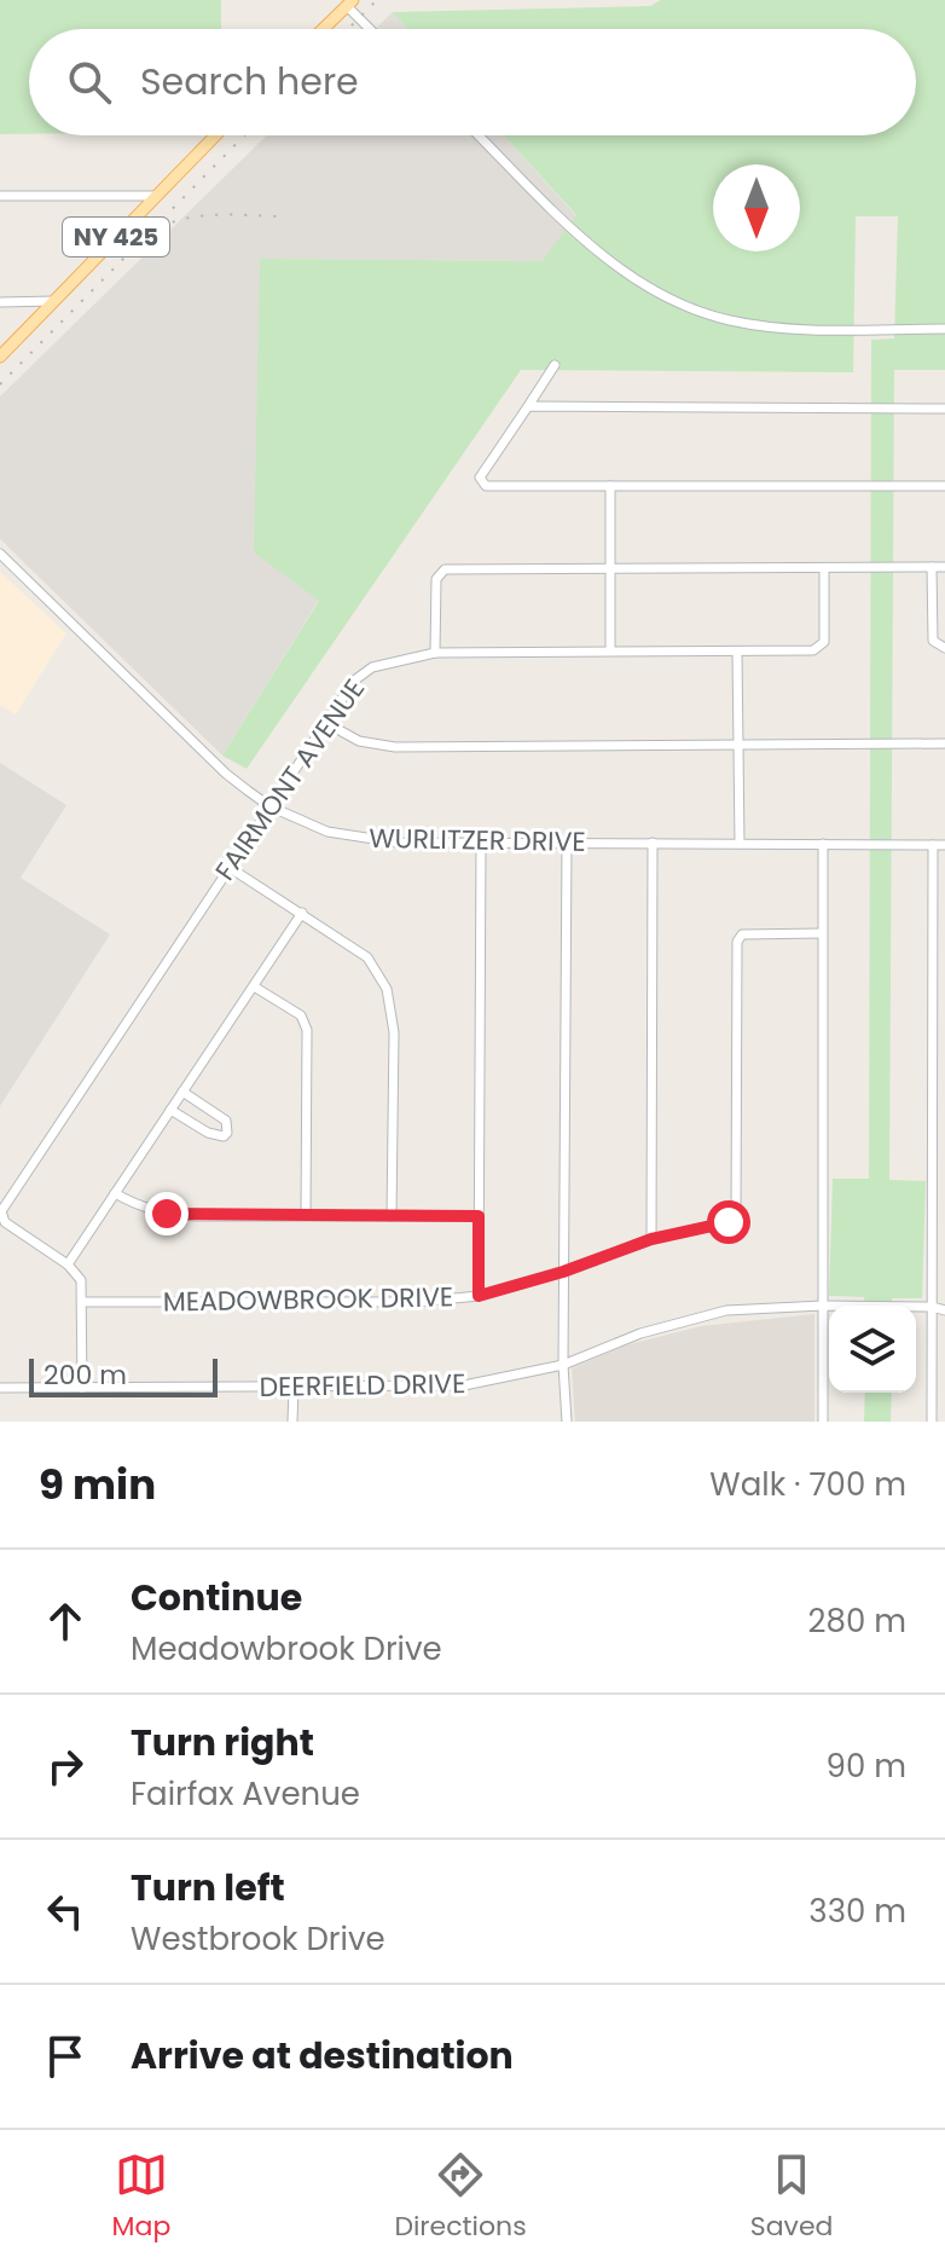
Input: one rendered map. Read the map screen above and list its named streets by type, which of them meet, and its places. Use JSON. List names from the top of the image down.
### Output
{
  "streets": {
    "main road": ["NY 425"],
    "street": [
      "FAIRMONT AVENUE",
      "WURLITZER DRIVE",
      "MEADOWBROOK DRIVE",
      "DEERFIELD DRIVE"
    ]
  },
  "crossings": [
    ["FAIRMONT AVENUE", "WURLITZER DRIVE"]
  ],
  "scale_bar": "200 m",
  "north": "bottom",
  "page": {
    "search": "Search here",
    "scale": "200 m",
    "heading": ["9 min", "Walk · 700 m"],
    "list": [
      ["Continue", "Meadowbrook Drive", "280 m"],
      ["Turn right", "Fairfax Avenue", "90 m"],
      ["Turn left", "Westbrook Drive", "330 m"],
      "Arrive at destination"
    ],
    "nav": ["Map", "Directions", "Saved"]
  }
}
